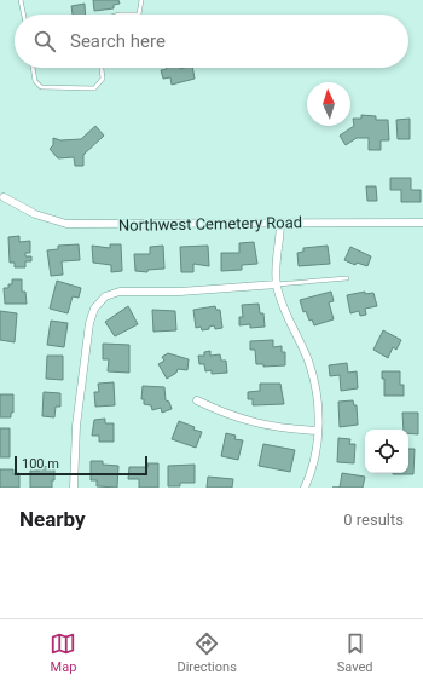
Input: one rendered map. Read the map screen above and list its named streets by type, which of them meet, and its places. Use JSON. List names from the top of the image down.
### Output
{
  "streets": {
    "street": ["Northwest Cemetery Road"]
  },
  "scale_bar": "100 m",
  "north": "top",
  "page": {
    "search": "Search here",
    "scale": "100 m",
    "heading": ["Nearby", "0 results"],
    "nav": ["Map", "Directions", "Saved"]
  }
}
